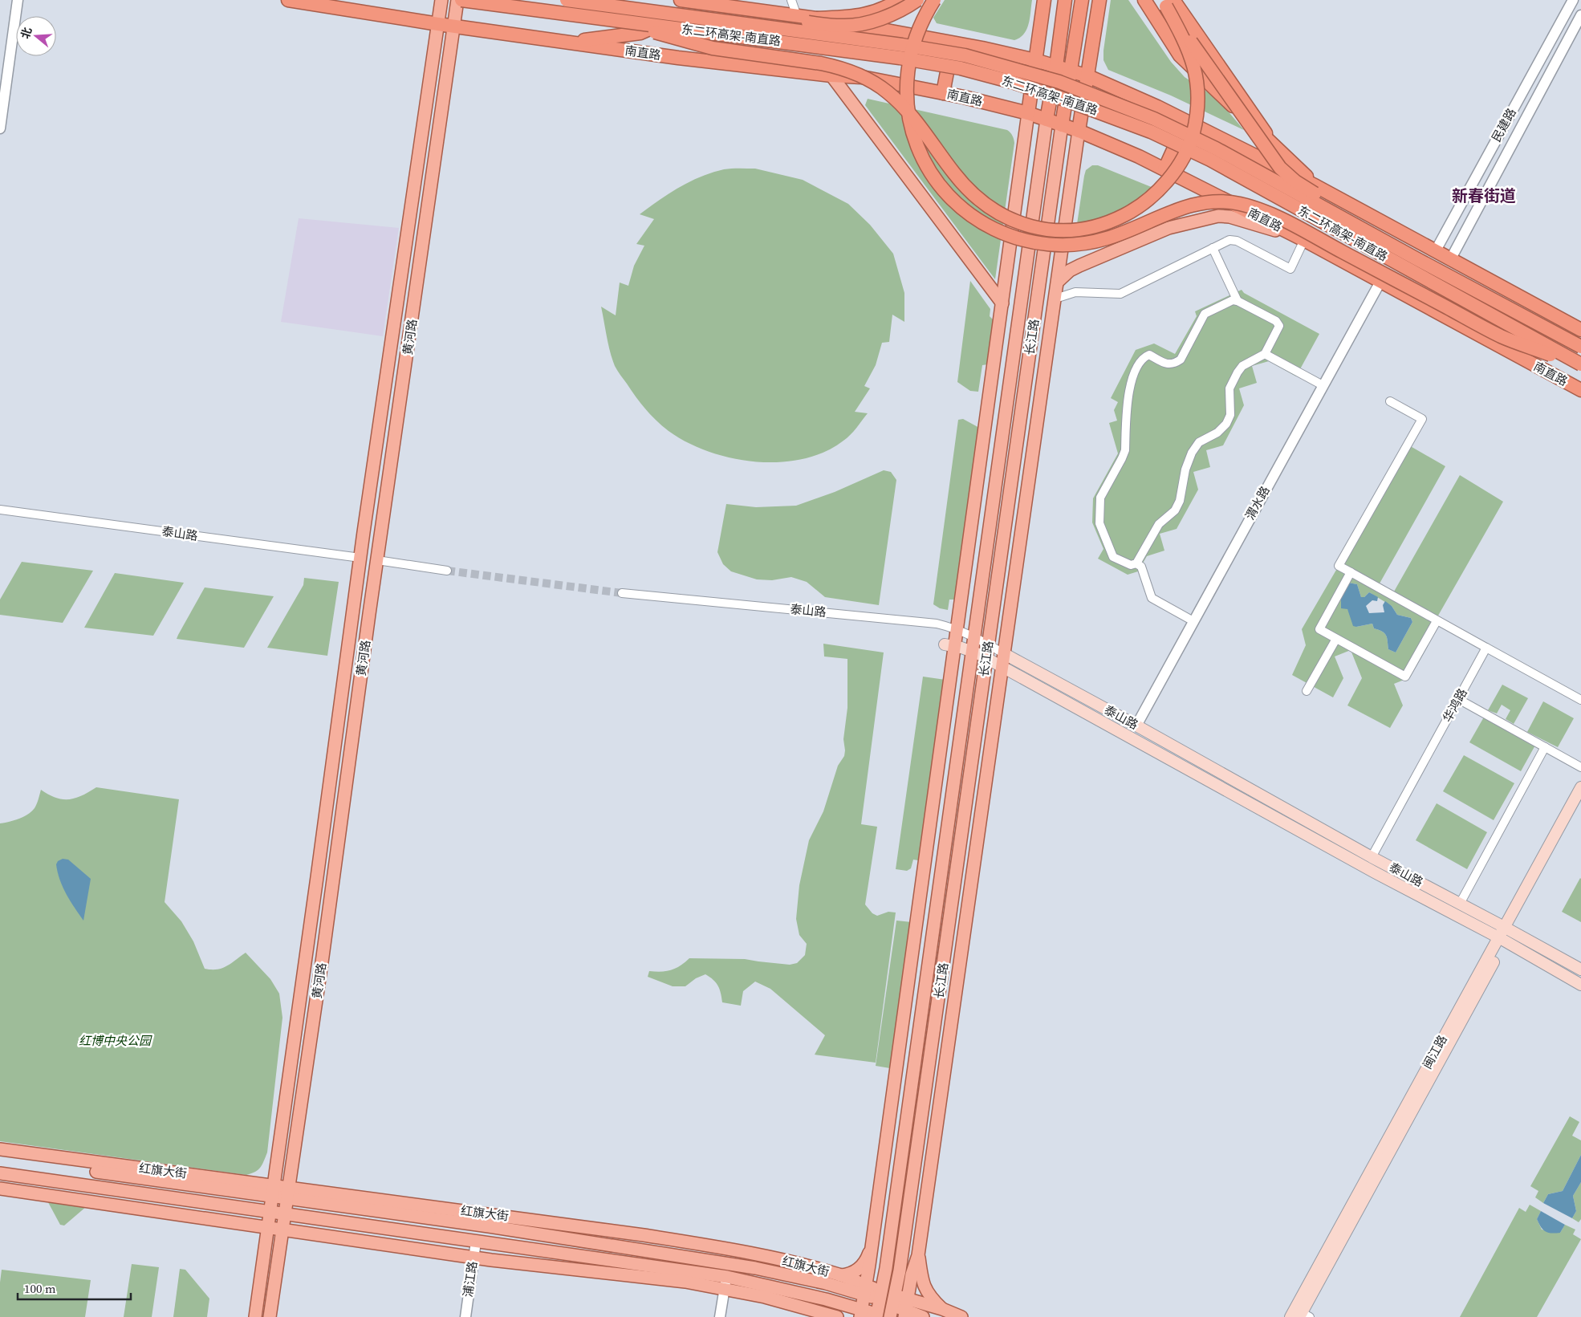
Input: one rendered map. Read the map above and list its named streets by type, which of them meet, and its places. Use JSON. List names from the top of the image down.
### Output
{
  "streets": {
    "highway": ["东二环高架-南直路", "南直路", "长江路"],
    "main road": [
      "黄河路",
      "泰山路",
      "闽江路",
      "红旗大街"
    ],
    "street": [
      "民建路",
      "渭水路",
      "华鸿路",
      "浦江路"
    ]
  },
  "crossings": [
    ["南直路", "黄河路"],
    ["南直路", "长江路"],
    ["南直路", "渭水路"],
    ["黄河路", "泰山路"],
    ["黄河路", "红旗大街"],
    ["长江路", "泰山路"],
    ["长江路", "红旗大街"],
    ["渭水路", "泰山路"],
    ["泰山路", "华鸿路"],
    ["泰山路", "闽江路"],
    ["红旗大街", "浦江路"]
  ],
  "districts": ["新春街道"],
  "parks": ["红博中央公园"],
  "scale_bar": "100 m",
  "north": "left"
}
